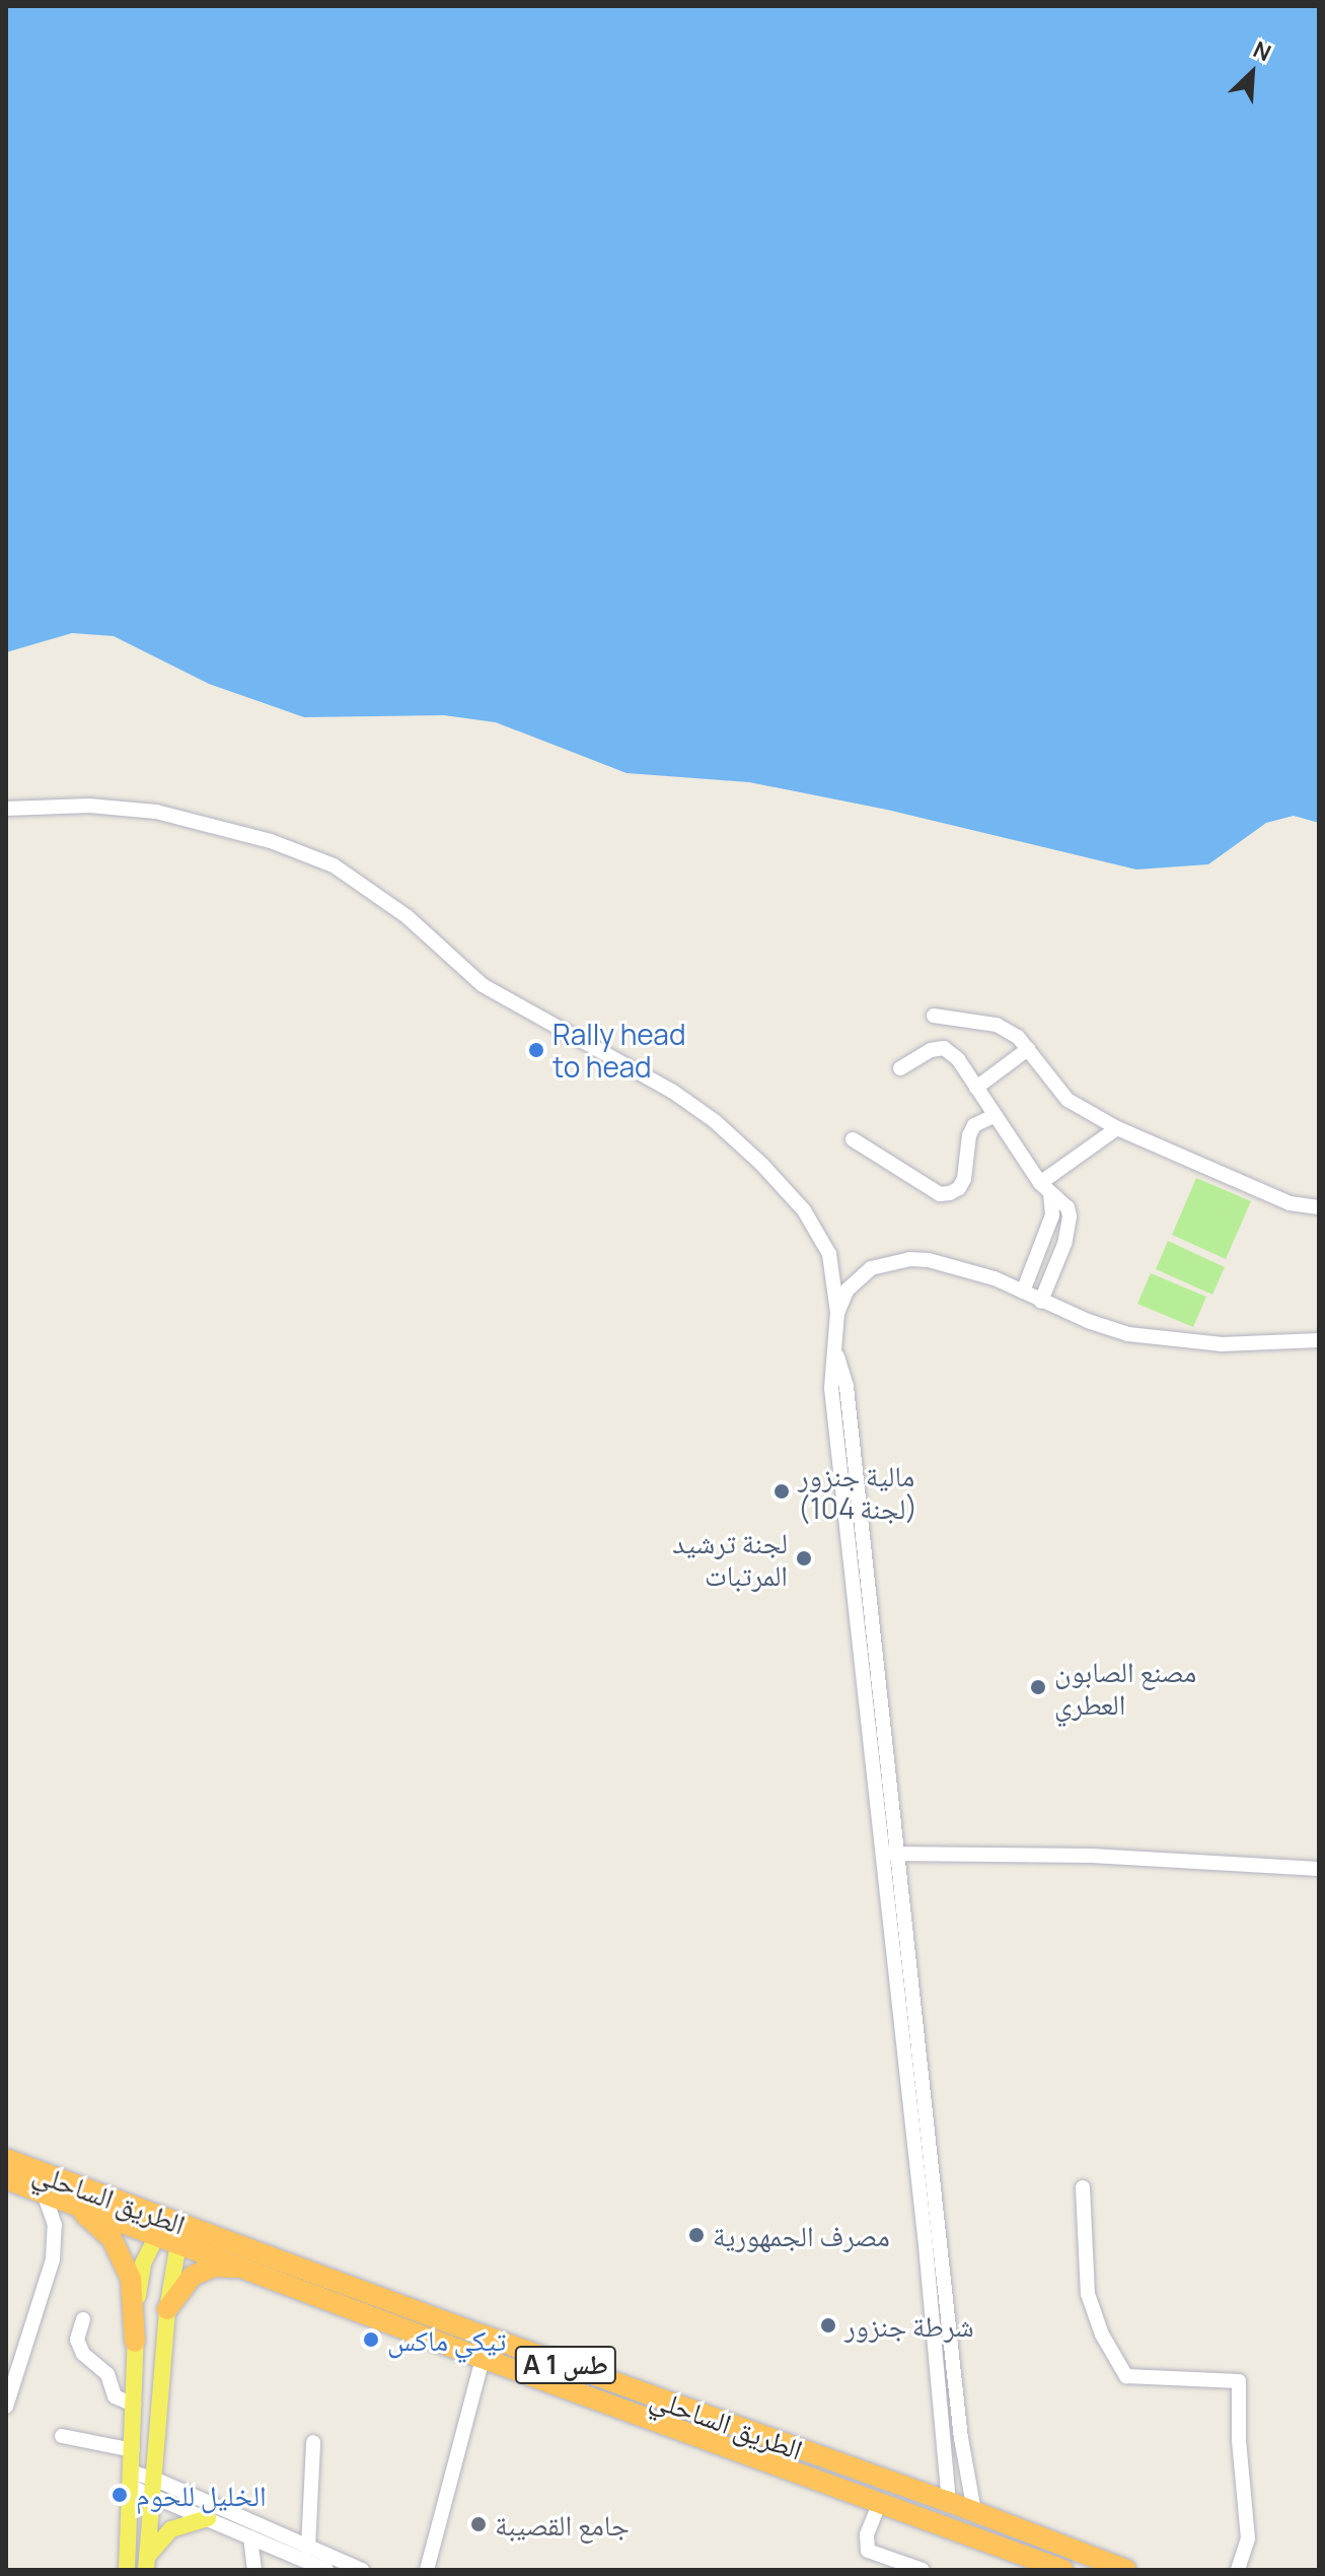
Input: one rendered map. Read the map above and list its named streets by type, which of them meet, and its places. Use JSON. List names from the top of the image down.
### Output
{
  "streets": {
    "highway": ["الطريق الساحلي", "A 1 طس"]
  },
  "places": [
    "Rally head to head",
    "مالية جنزور (لجنة 104)",
    "لجنة ترشيد المرتبات",
    "مصنع الصابون العطري",
    "مصرف الجمهورية",
    "شرطة جنزور",
    "تيكي ماكس",
    "الخليل للحوم",
    "جامع القصيبة"
  ],
  "north": "top right"
}
